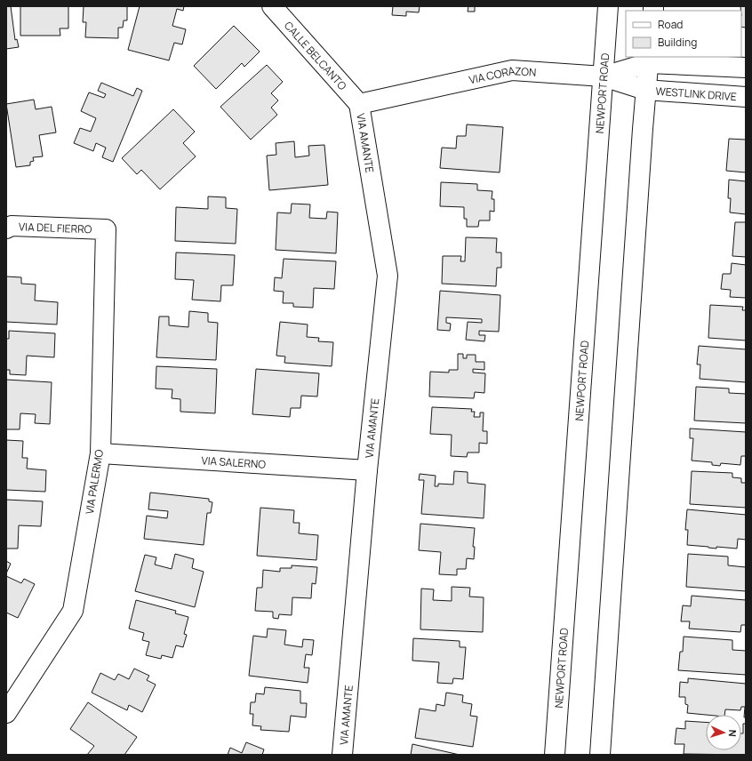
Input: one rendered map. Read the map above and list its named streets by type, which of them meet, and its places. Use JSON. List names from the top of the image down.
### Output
{
  "streets": {
    "street": [
      "CALLE BELCANTO",
      "VIA CORAZON",
      "NEWPORT ROAD",
      "WESTLINK DRIVE",
      "VIA AMANTE",
      "VIA DEL FIERRO",
      "VIA SALERNO",
      "VIA PALERMO"
    ]
  },
  "crossings": [
    ["CALLE BELCANTO", "VIA CORAZON"],
    ["CALLE BELCANTO", "VIA AMANTE"],
    ["VIA CORAZON", "NEWPORT ROAD"],
    ["VIA CORAZON", "WESTLINK DRIVE"],
    ["VIA CORAZON", "VIA AMANTE"],
    ["VIA AMANTE", "VIA SALERNO"],
    ["VIA DEL FIERRO", "VIA PALERMO"],
    ["VIA SALERNO", "VIA PALERMO"]
  ],
  "legend": ["Road", "Building"],
  "north": "right"
}
